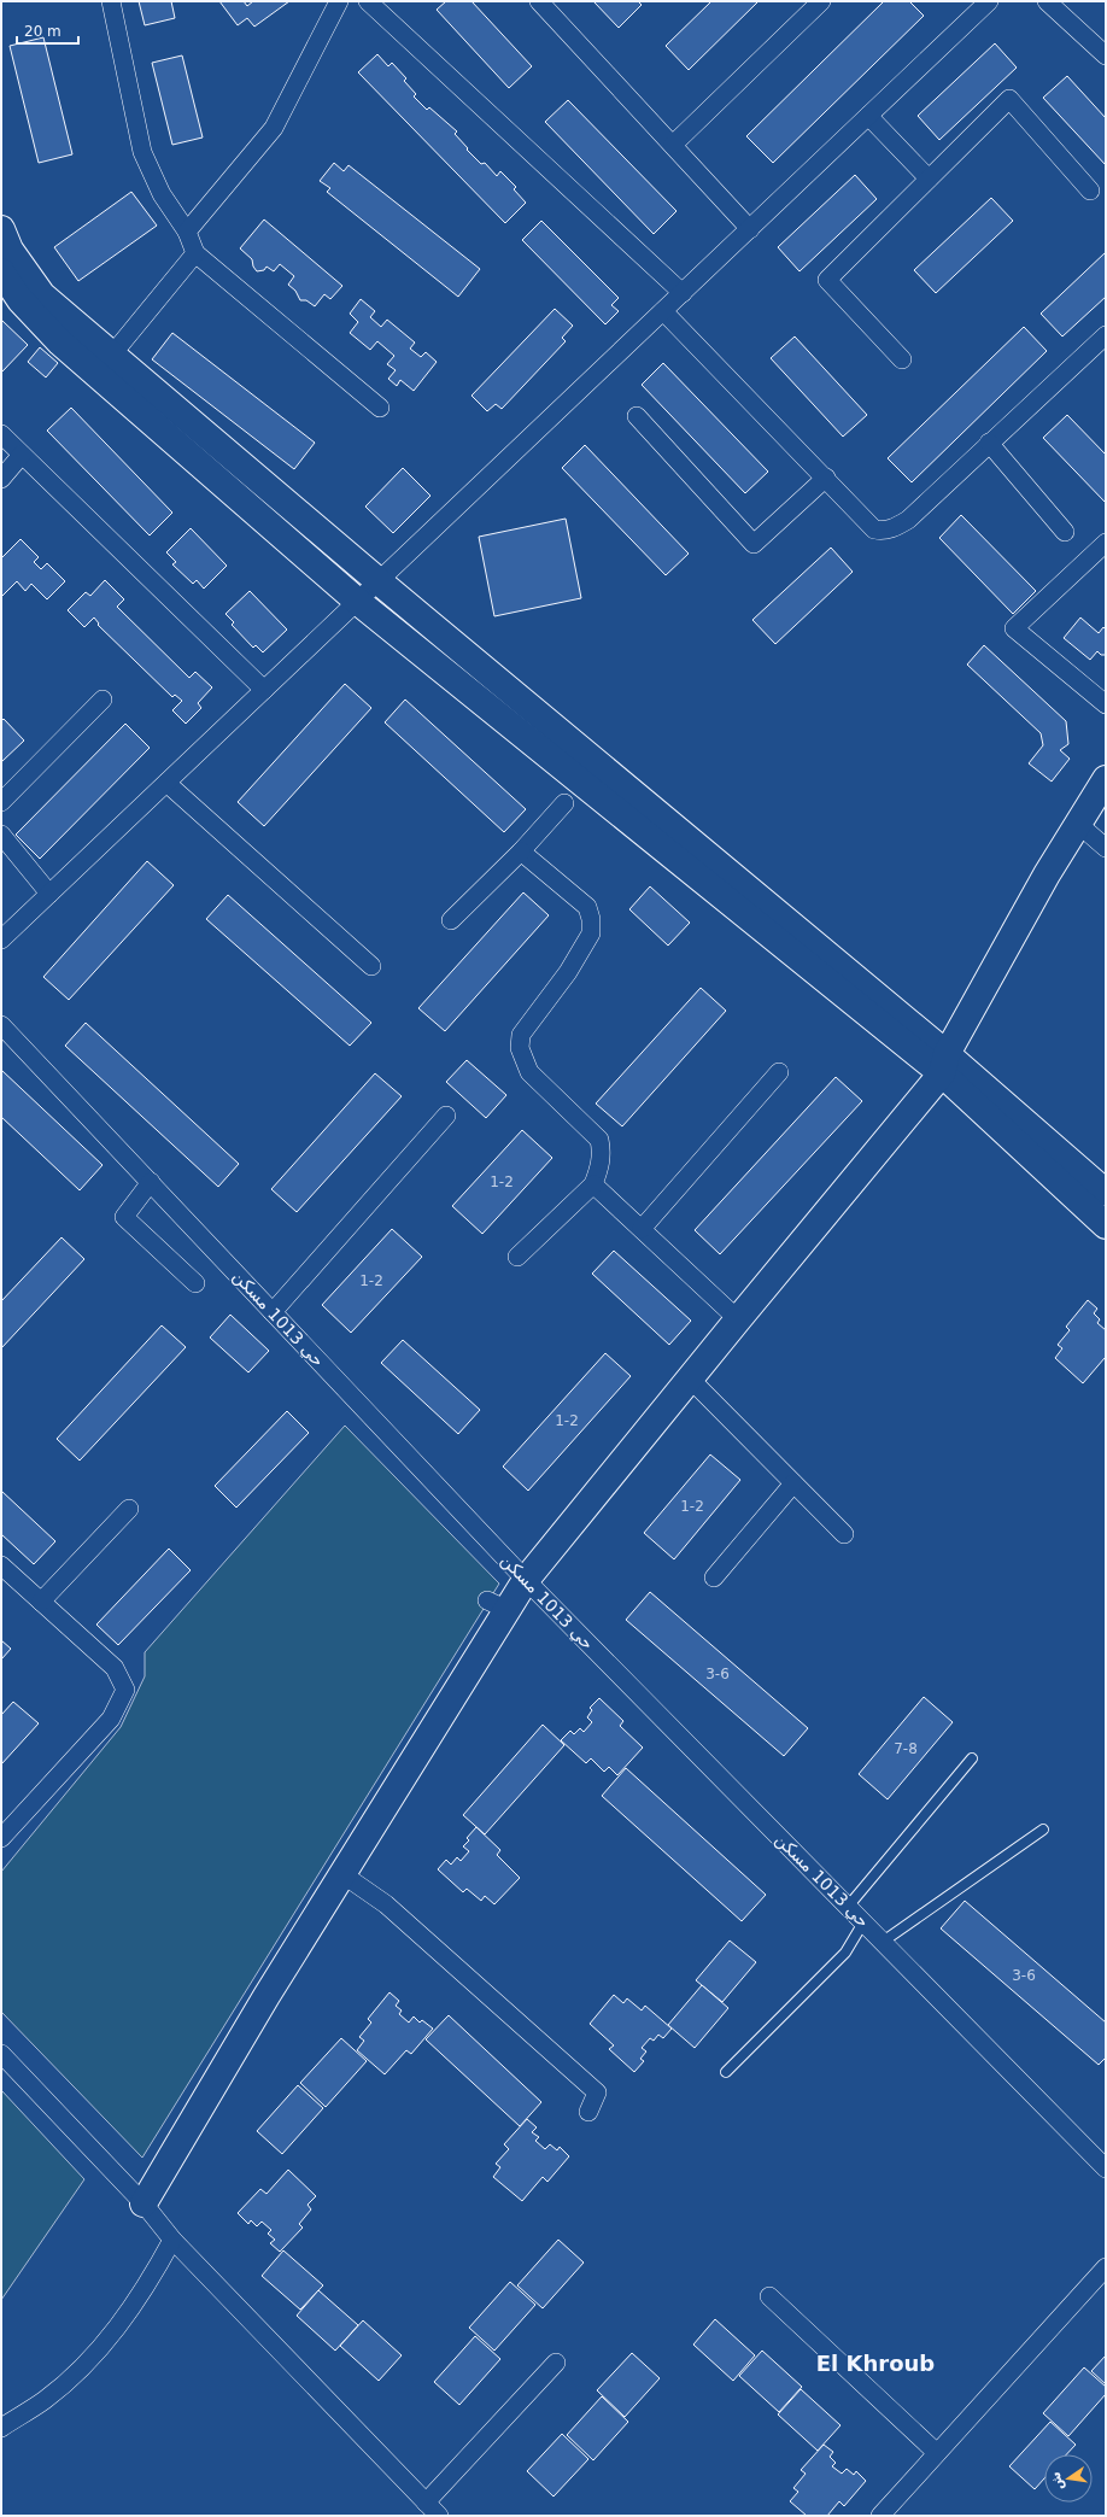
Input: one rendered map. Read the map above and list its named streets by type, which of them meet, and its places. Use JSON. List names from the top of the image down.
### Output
{
  "streets": {
    "street": ["حي 1013 مسكن"]
  },
  "districts": ["El Khroub"],
  "house_numbers": [
    "1-2",
    "1-2",
    "1-2",
    "1-2",
    "3-6",
    "7-8",
    "3-6"
  ],
  "scale_bar": "20 m",
  "north": "left"
}
